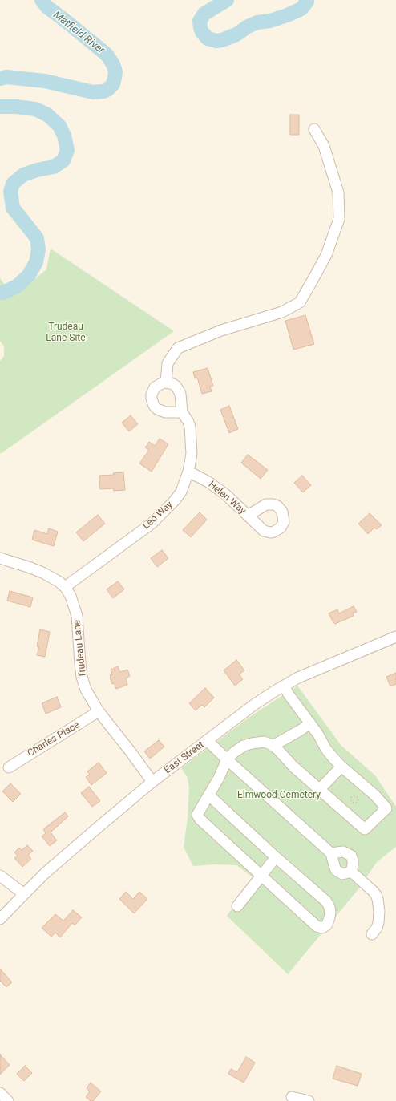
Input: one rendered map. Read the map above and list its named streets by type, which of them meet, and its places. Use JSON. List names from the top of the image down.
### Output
{
  "streets": {
    "street": [
      "Helen Way",
      "Leo Way",
      "Trudeau Lane",
      "Charles Place",
      "East Street"
    ]
  },
  "crossings": [
    ["Helen Way", "Leo Way"],
    ["Leo Way", "Trudeau Lane"],
    ["Trudeau Lane", "Charles Place"],
    ["Trudeau Lane", "East Street"]
  ],
  "water": ["Matfield River"],
  "parks": ["Trudeau Lane Site", "Elmwood Cemetery"]
}
